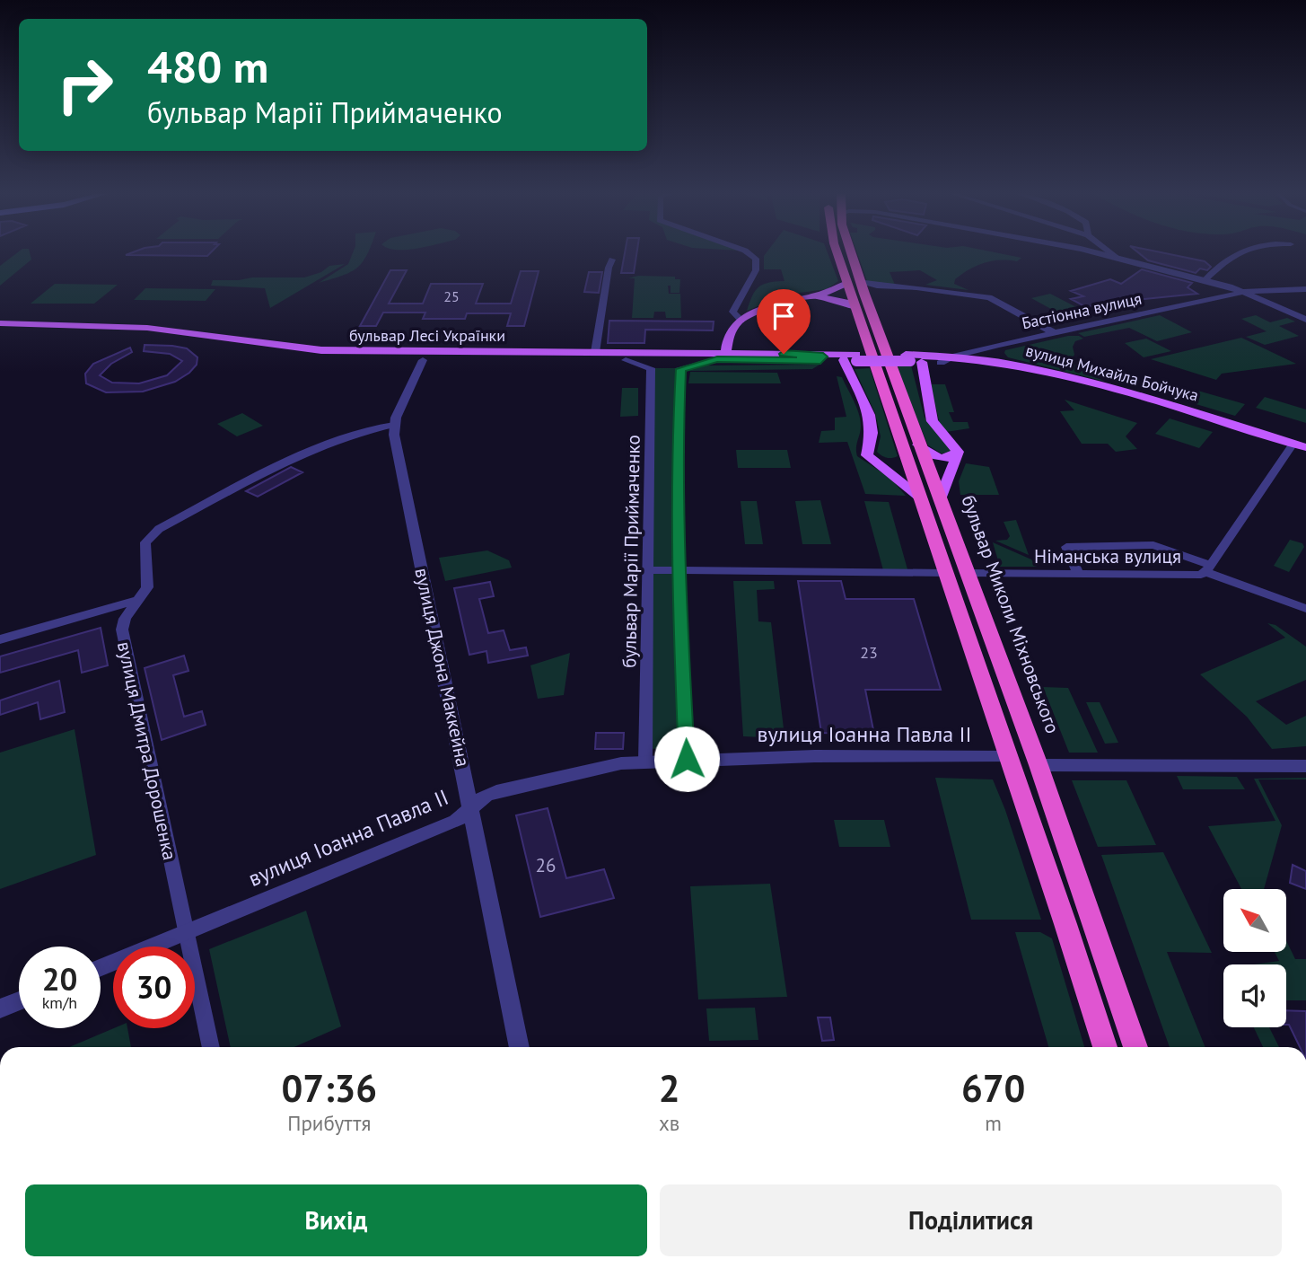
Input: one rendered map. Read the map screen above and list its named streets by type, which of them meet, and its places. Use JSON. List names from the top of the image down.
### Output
{
  "streets": {
    "highway": ["бульвар Миколи Міхновського"],
    "main road": ["бульвар Лесі Українки", "вулиця Михайла Бойчука"],
    "street": [
      "Бастіонна вулиця",
      "бульвар Марії Приймаченко",
      "Німанська вулиця",
      "вулиця Джона Маккейна",
      "вулиця Іоанна Павла II",
      "вулиця Дмитра Дорошенка"
    ]
  },
  "crossings": [
    ["Бастіонна вулиця", "вулиця Михайла Бойчука"],
    ["бульвар Лесі Українки", "вулиця Михайла Бойчука"],
    ["бульвар Лесі Українки", "бульвар Марії Приймаченко"],
    ["бульвар Марії Приймаченко", "вулиця Іоанна Павла II"],
    ["Німанська вулиця", "бульвар Миколи Міхновського"],
    ["вулиця Джона Маккейна", "вулиця Іоанна Павла II"],
    ["вулиця Джона Маккейна", "вулиця Дмитра Дорошенка"],
    ["вулиця Іоанна Павла II", "вулиця Дмитра Дорошенка"]
  ],
  "house_numbers": ["25", "23", "26"],
  "north": "top left",
  "page": {
    "turn": ["480 m", "бульвар Марії Приймаченко"],
    "speed": "20 km/h",
    "limit": "30",
    "eta": [
      "07:36",
      "Прибуття",
      "2",
      "хв",
      "670",
      "m"
    ],
    "buttons": ["Вихід", "Поділитися"]
  }
}
